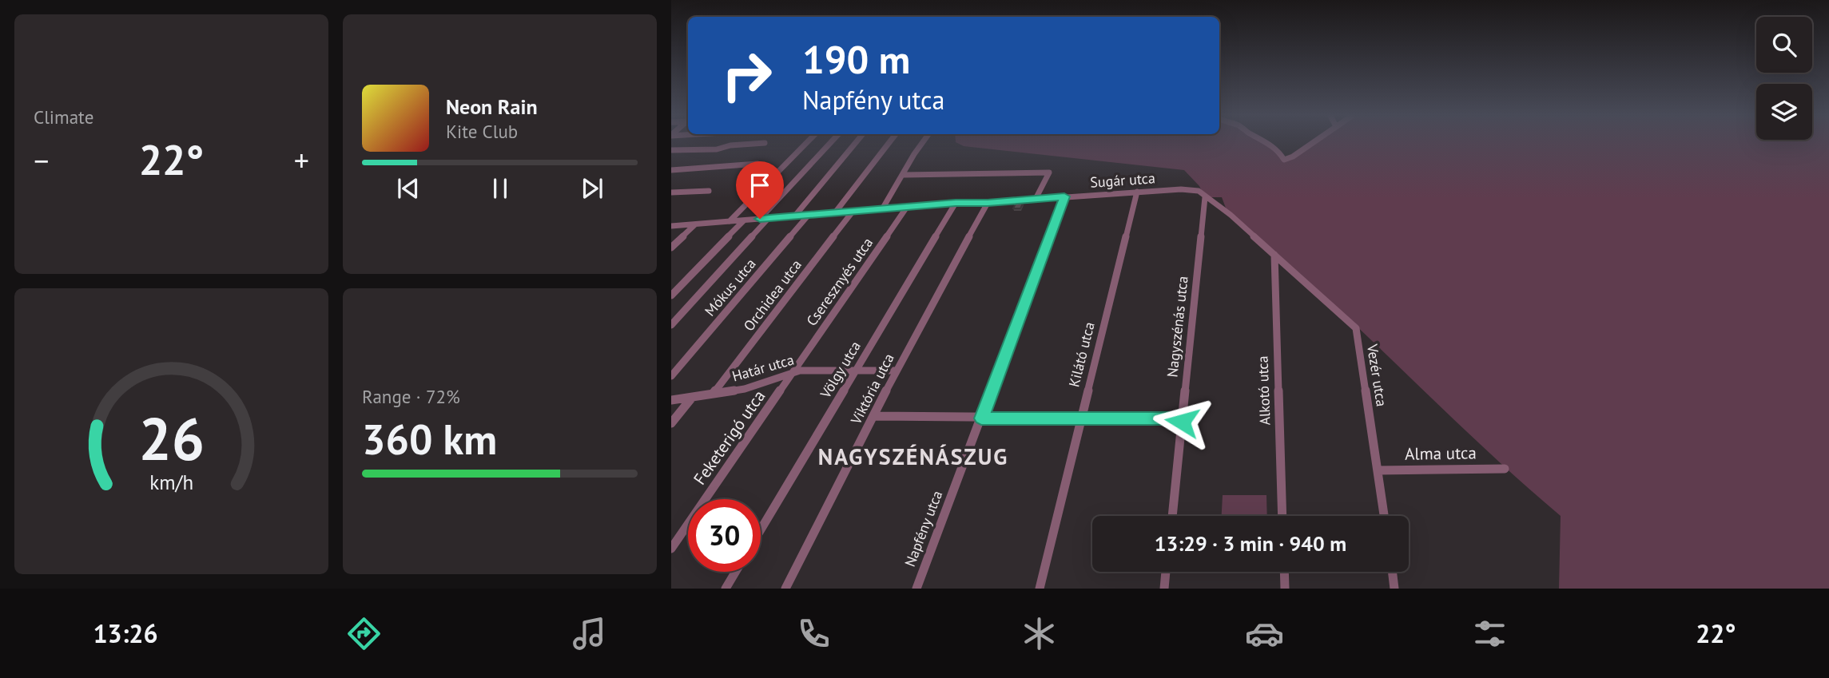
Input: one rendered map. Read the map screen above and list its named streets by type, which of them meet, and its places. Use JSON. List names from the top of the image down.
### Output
{
  "streets": {
    "street": [
      "Sugár utca",
      "Cseresznyés utca",
      "Mókus utca",
      "Orchidea utca",
      "Nagyszénás utca",
      "Kilátó utca",
      "Határ utca",
      "Völgy utca",
      "Vezér utca",
      "Viktória utca",
      "Alkotó utca",
      "Feketerigó utca",
      "Alma utca",
      "Napfény utca"
    ]
  },
  "crossings": [
    ["Sugár utca", "Cseresznyés utca"],
    ["Sugár utca", "Mókus utca"],
    ["Sugár utca", "Orchidea utca"],
    ["Sugár utca", "Nagyszénás utca"],
    ["Sugár utca", "Kilátó utca"],
    ["Sugár utca", "Völgy utca"],
    ["Sugár utca", "Vezér utca"],
    ["Sugár utca", "Viktória utca"],
    ["Sugár utca", "Napfény utca"],
    ["Cseresznyés utca", "Határ utca"],
    ["Cseresznyés utca", "Feketerigó utca"],
    ["Orchidea utca", "Határ utca"],
    ["Nagyszénás utca", "Vezér utca"],
    ["Határ utca", "Völgy utca"],
    ["Határ utca", "Viktória utca"],
    ["Határ utca", "Feketerigó utca"],
    ["Vezér utca", "Alkotó utca"],
    ["Vezér utca", "Alma utca"]
  ],
  "districts": ["NAGYSZÉNÁSZUG"],
  "page": {
    "tile": [
      "Climate",
      ["Range · 72%", "360 km"]
    ],
    "turn": ["190 m", "Napfény utca"],
    "song": ["Neon Rain", "Kite Club"],
    "heat": ["−", "22°", "+"],
    "limit": "30",
    "trip": "13:29 · 3 min · 940 m",
    "tabs": ["13:26", "22°"],
    "gauge": ["26", "km/h"]
  }
}
